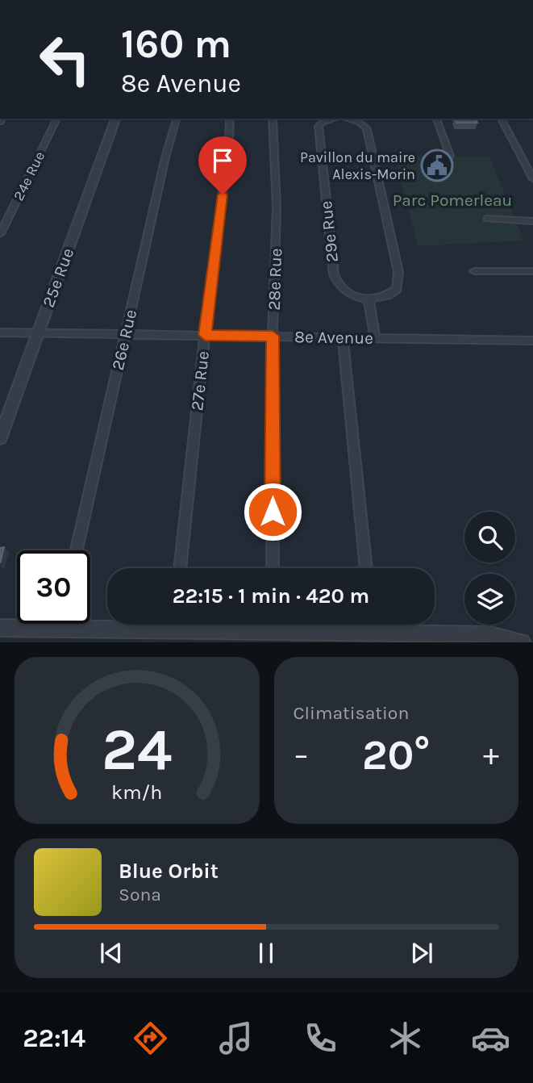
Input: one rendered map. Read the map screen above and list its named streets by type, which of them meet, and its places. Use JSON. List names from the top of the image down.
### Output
{
  "streets": {
    "street": [
      "24e Rue",
      "29e Rue",
      "25e Rue",
      "28e Rue",
      "8e Avenue",
      "26e Rue",
      "27e Rue"
    ]
  },
  "crossings": [
    ["25e Rue", "8e Avenue"],
    ["28e Rue", "8e Avenue"],
    ["8e Avenue", "26e Rue"],
    ["8e Avenue", "27e Rue"]
  ],
  "parks": ["Parc Pomerleau"],
  "places": {
    "public building": ["Pavillon du maire Alexis-Morin"]
  },
  "page": {
    "turn": ["160 m", "8e Avenue"],
    "limit": "30",
    "trip": "22:15 · 1 min · 420 m",
    "tile": "Climatisation",
    "heat": ["−", "20°", "+"],
    "song": ["Blue Orbit", "Sona"],
    "tabs": "22:14",
    "gauge": ["24", "km/h"]
  }
}
